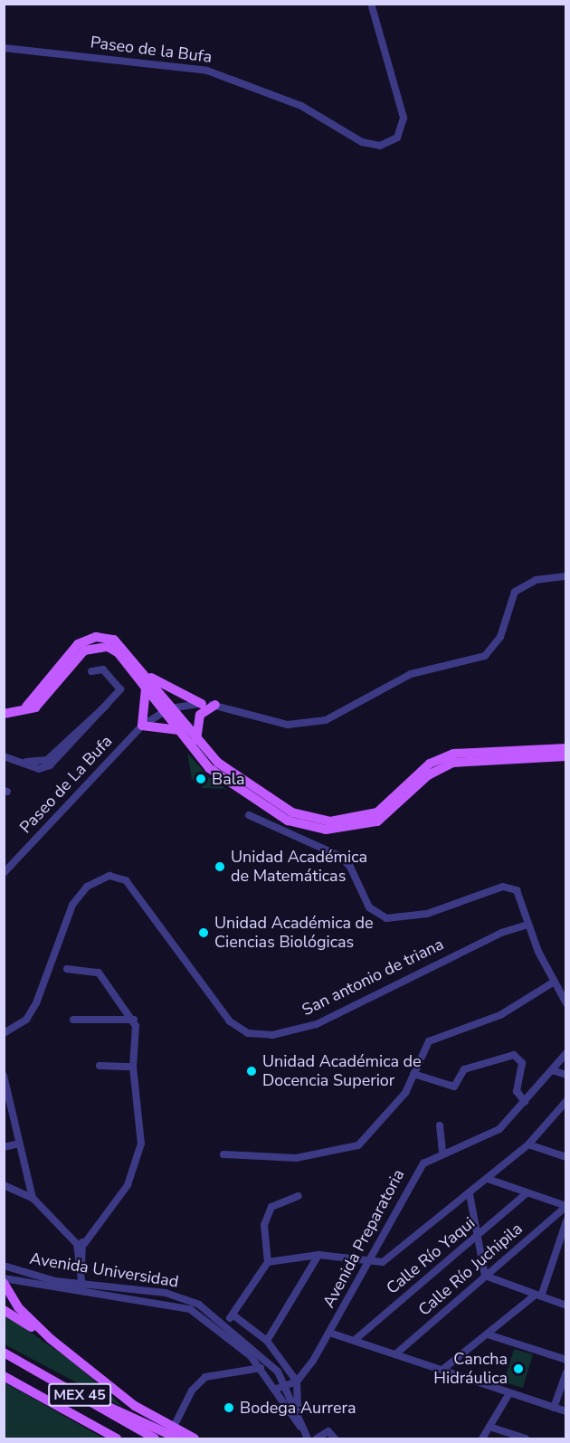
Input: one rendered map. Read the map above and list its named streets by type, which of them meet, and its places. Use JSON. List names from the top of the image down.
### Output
{
  "streets": {
    "main road": ["MEX 45"],
    "street": [
      "Paseo de la Bufa",
      "Paseo de La Bufa",
      "San antonio de triana",
      "Avenida Preparatoria",
      "Calle Río Yaqui",
      "Calle Río Juchipila",
      "Avenida Universidad"
    ]
  },
  "places": [
    "Bala",
    "Unidad Académica de Matemáticas",
    "Unidad Académica de Ciencias Biológicas",
    "Unidad Académica de Docencia Superior",
    "Cancha Hidráulica",
    "Bodega Aurrera"
  ]
}
